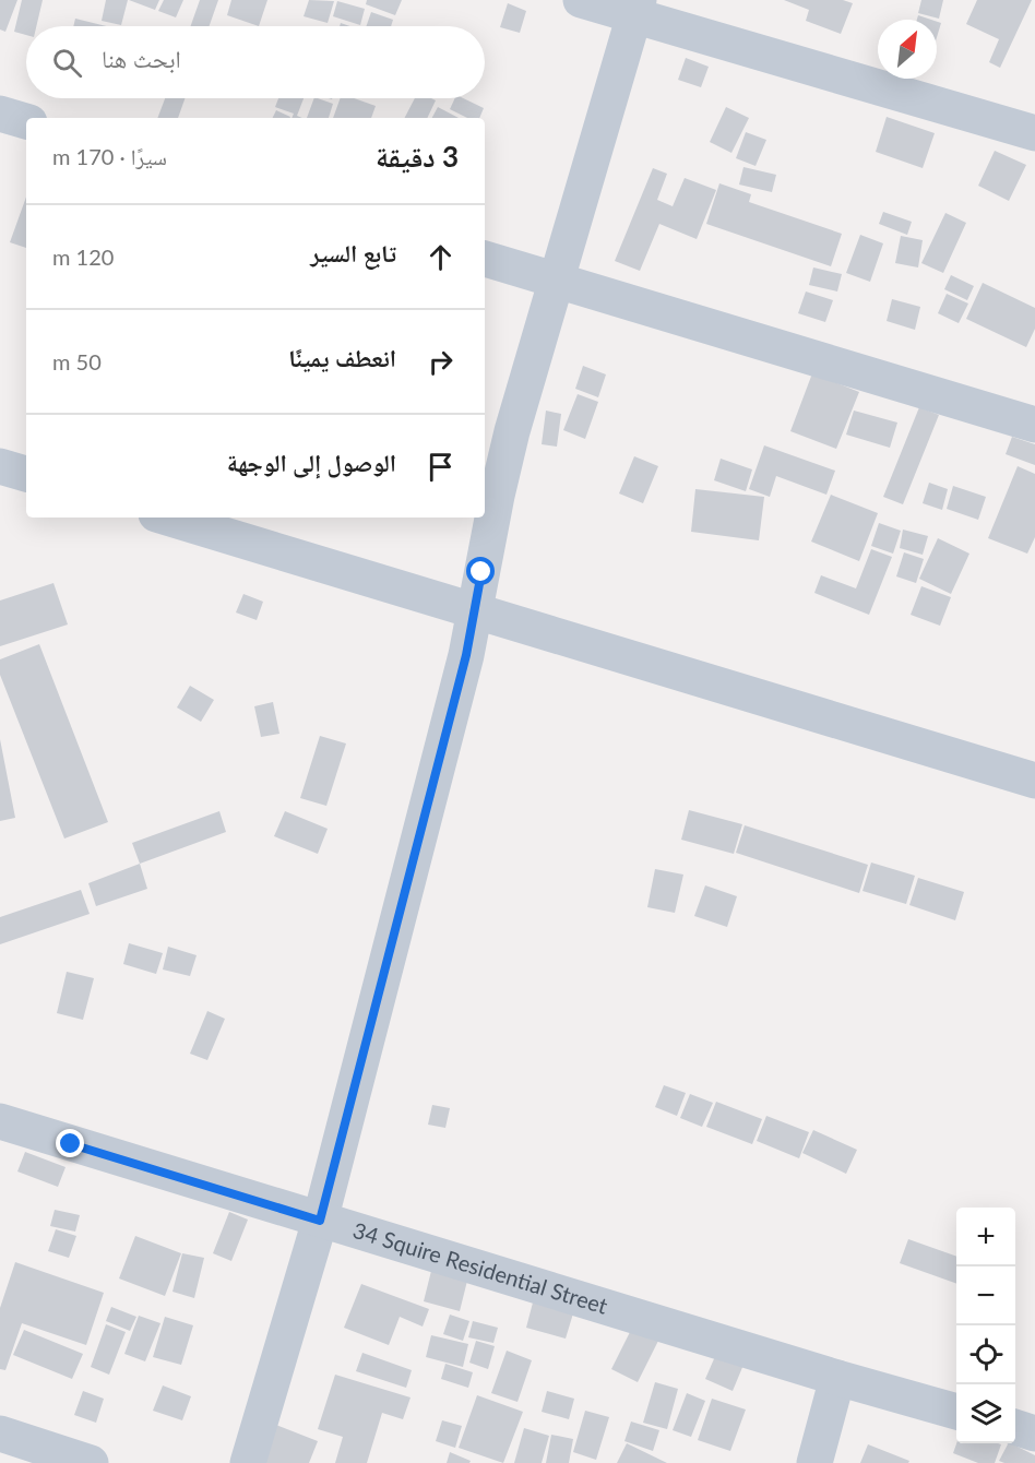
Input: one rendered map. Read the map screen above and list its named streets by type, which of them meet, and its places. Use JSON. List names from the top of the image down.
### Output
{
  "streets": {
    "street": ["34 Squire Residential Street"]
  },
  "north": "top right",
  "page": {
    "search": "ابحث هنا",
    "heading": ["3 دقيقة", "سيرًا · 170 m"],
    "list": [
      ["تابع السير", "120 m"],
      ["انعطف يمينًا", "50 m"],
      "الوصول إلى الوجهة"
    ],
    "map_buttons": ["+", "−"]
  }
}
